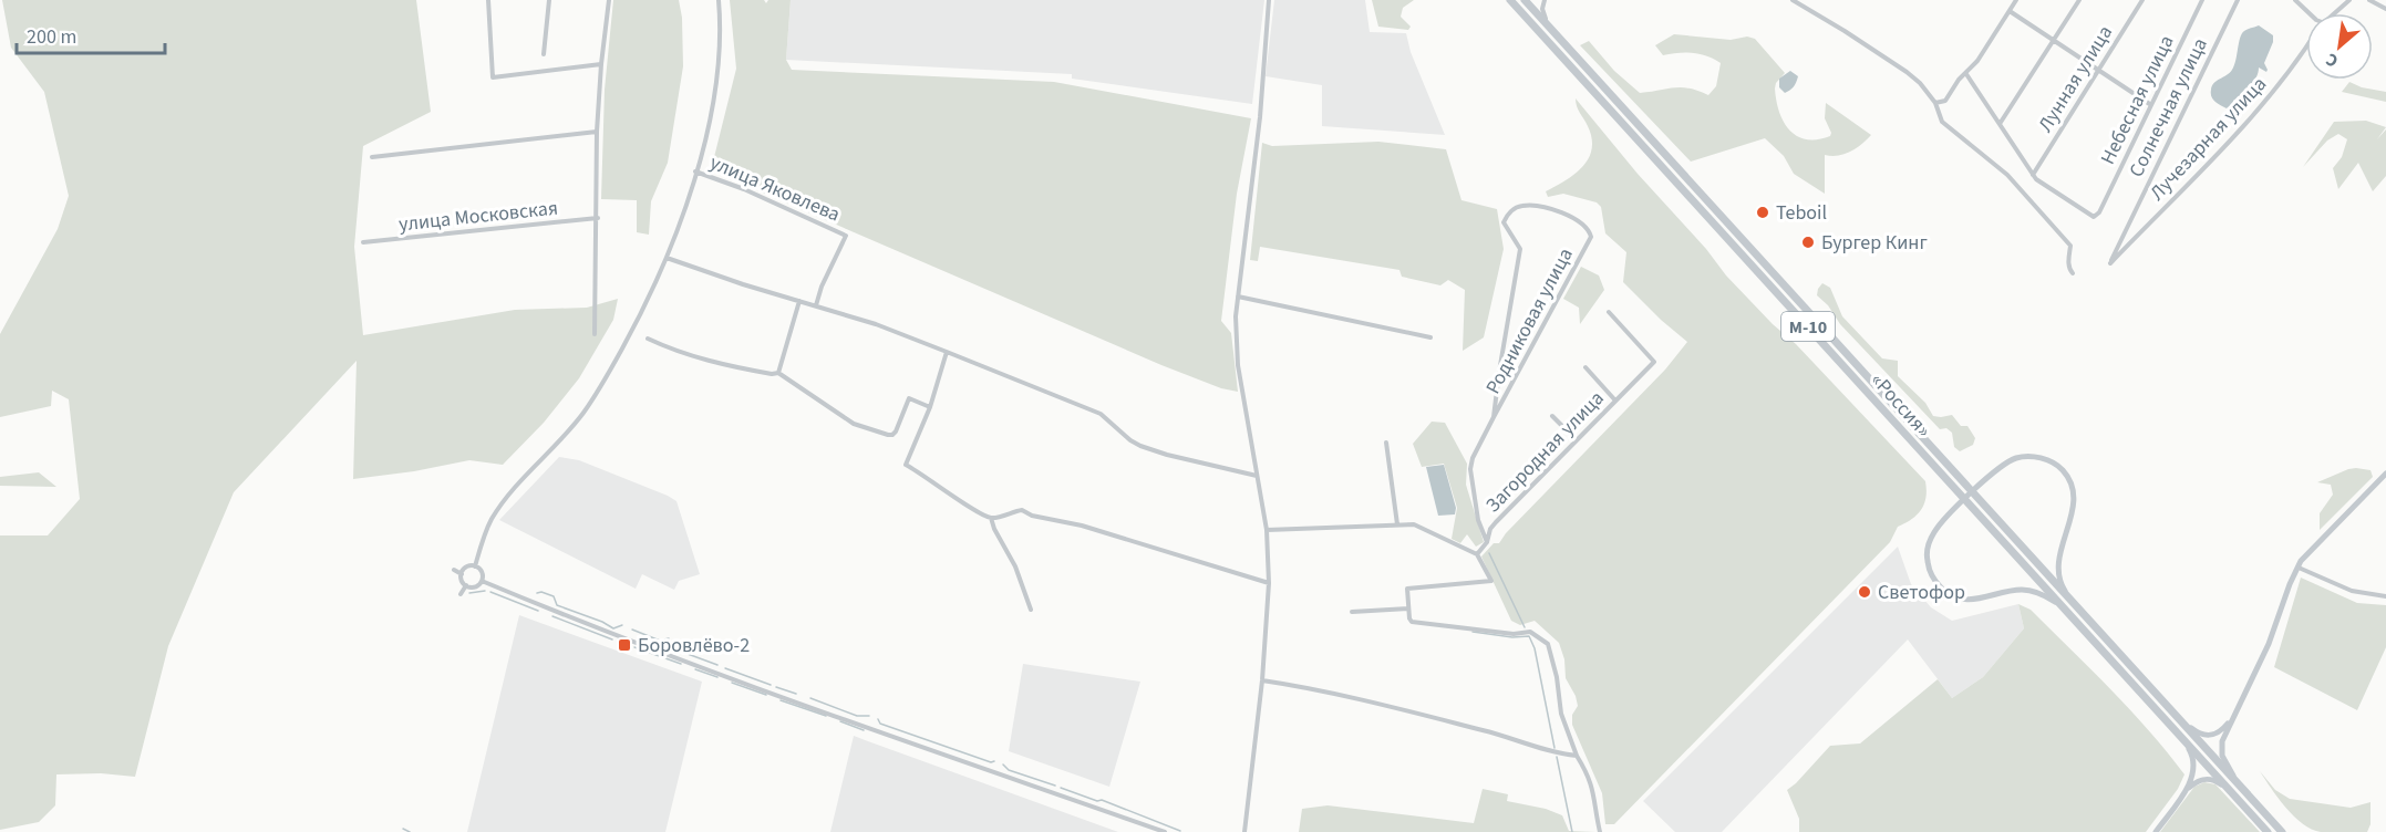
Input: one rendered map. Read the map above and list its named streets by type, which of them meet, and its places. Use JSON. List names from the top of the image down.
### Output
{
  "streets": {
    "highway": ["М-10", "«Россия»"],
    "street": [
      "Лунная улица",
      "Небесная улица",
      "Солнечная улица",
      "Лучезарная улица",
      "улица Яковлева",
      "улица Московская",
      "Родниковая улица",
      "Загородная улица"
    ]
  },
  "crossings": [
    ["Лунная улица", "Небесная улица"],
    ["Солнечная улица", "Лучезарная улица"],
    ["Родниковая улица", "Загородная улица"]
  ],
  "places": {
    "other": ["Teboil", "Бургер Кинг", "Светофор"],
    "transit": ["Боровлёво-2"]
  },
  "scale_bar": "200 m",
  "north": "bottom left"
}
